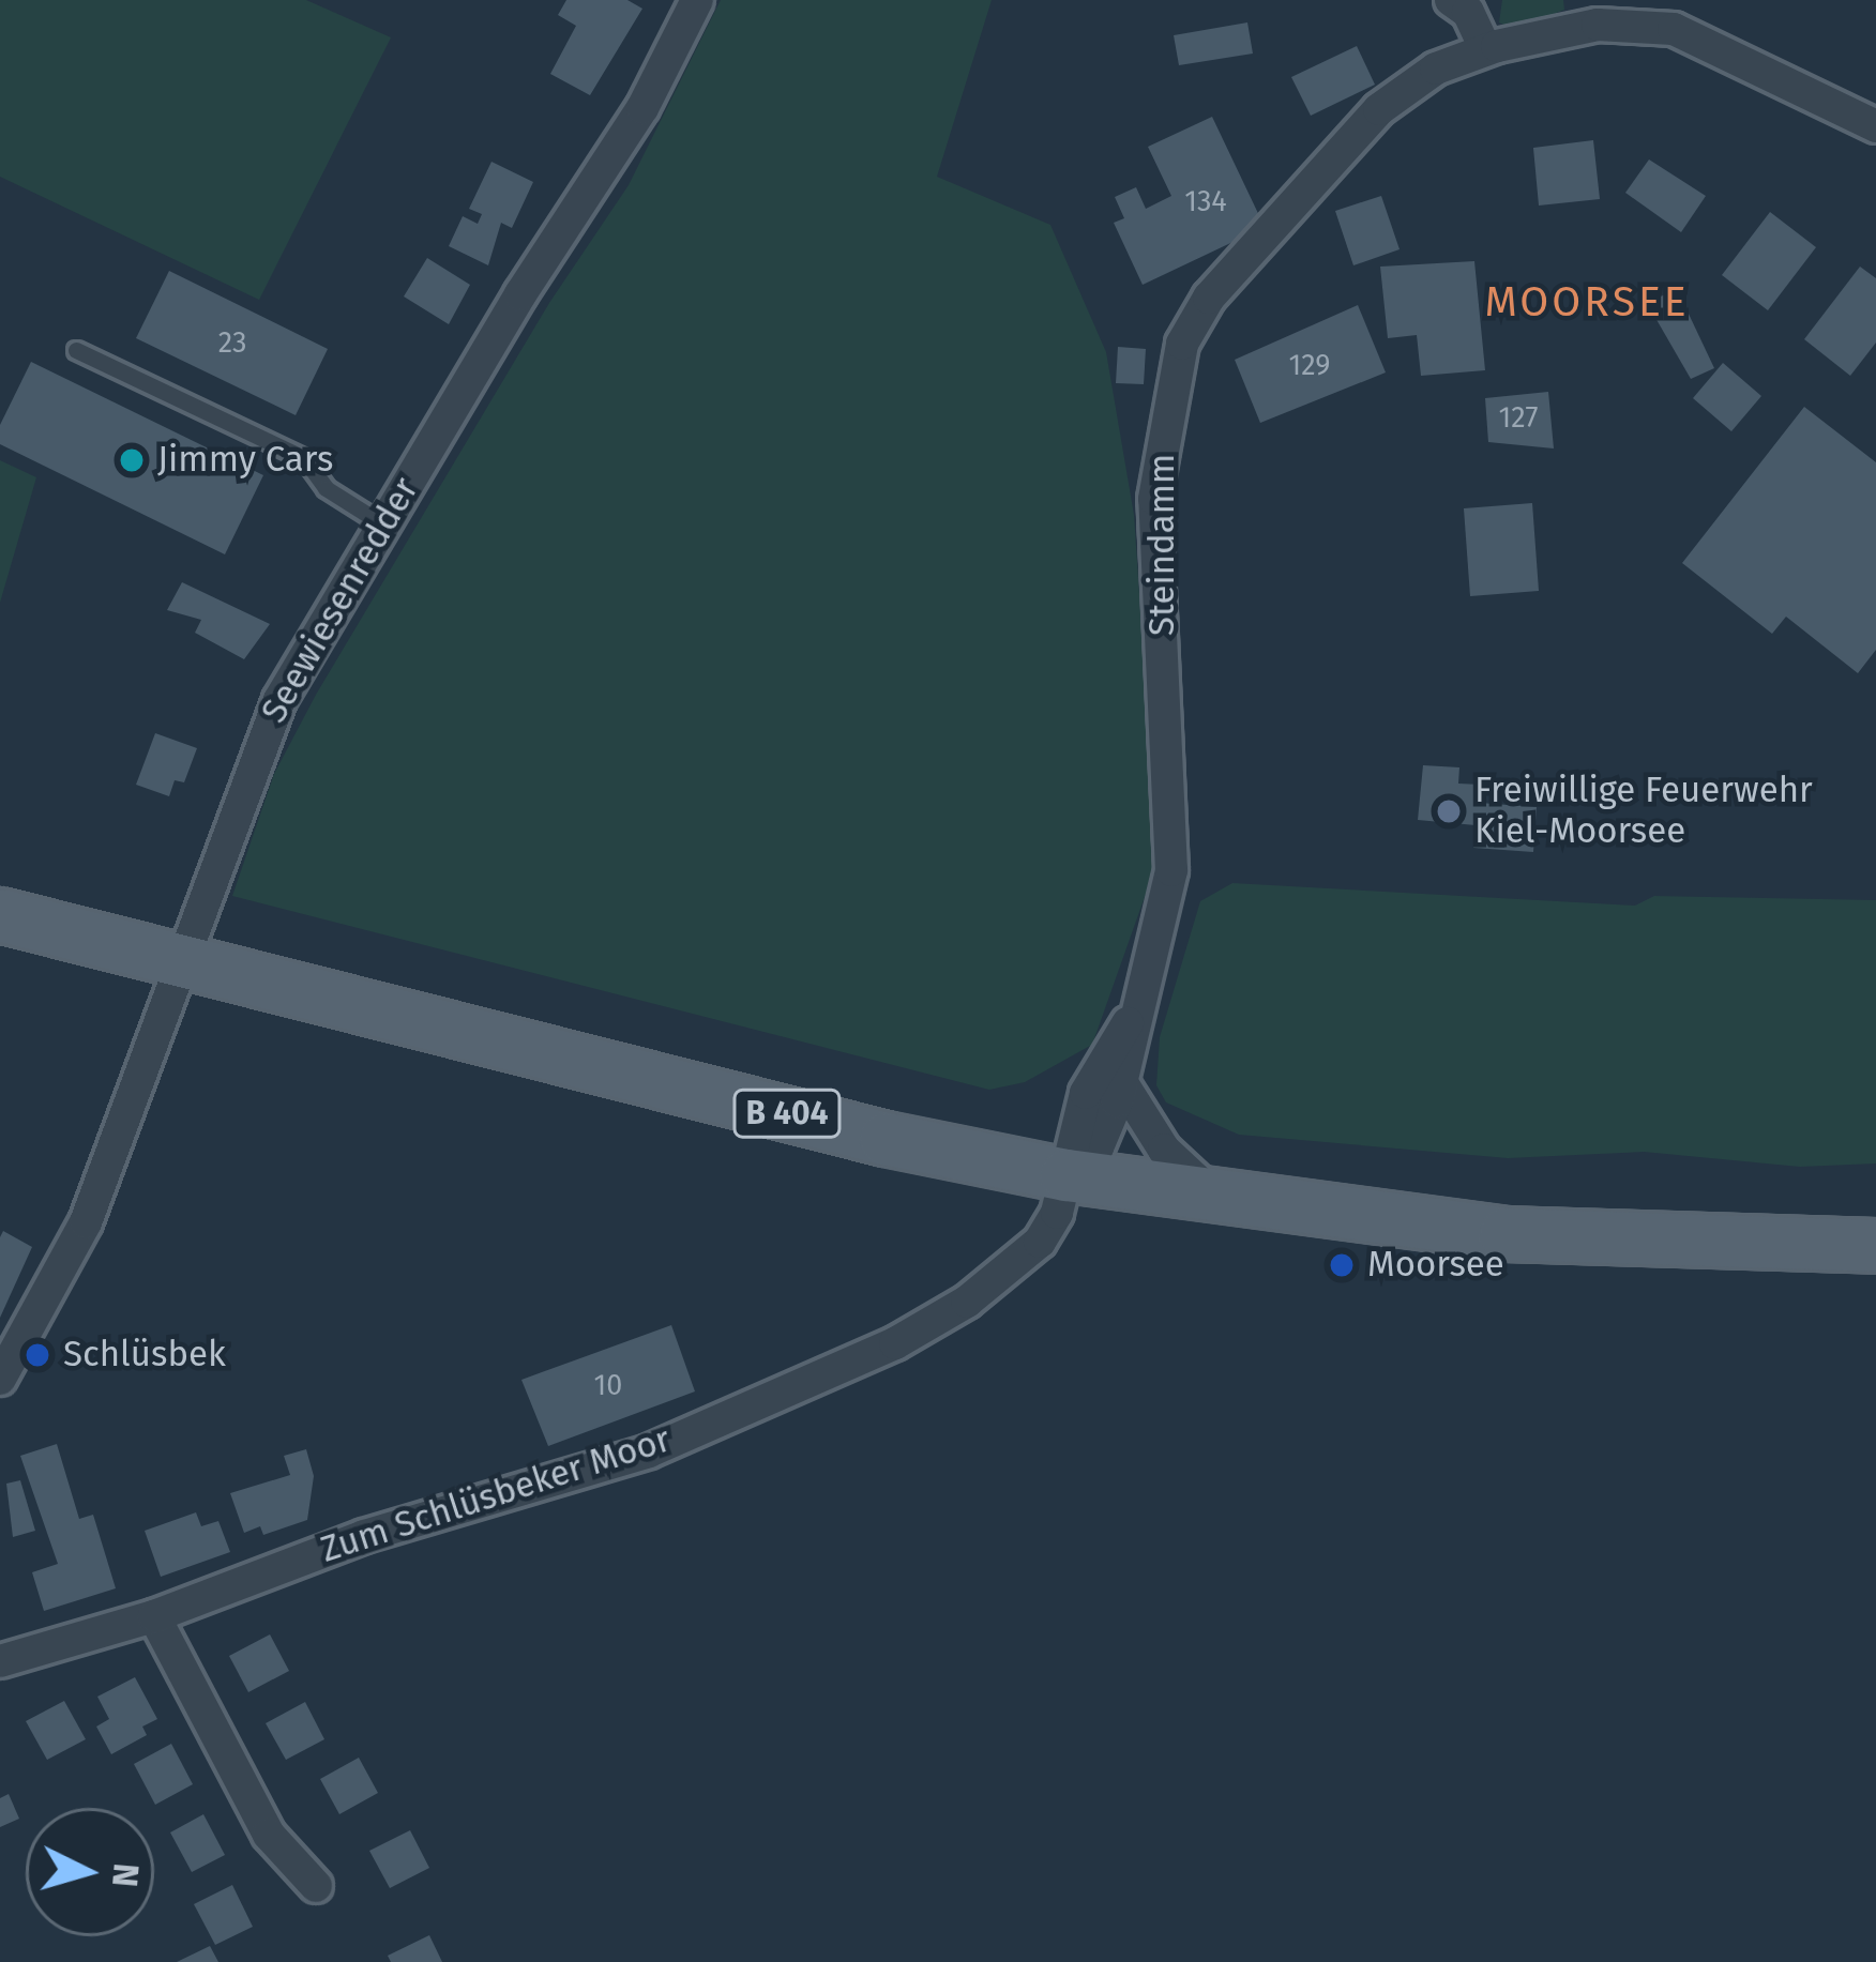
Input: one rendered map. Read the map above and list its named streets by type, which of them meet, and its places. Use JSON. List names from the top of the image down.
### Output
{
  "streets": {
    "main road": ["B 404"],
    "street": ["Steindamm", "Seewiesenredder", "Zum Schlüsbeker Moor"]
  },
  "crossings": [
    ["Steindamm", "B 404"],
    ["Steindamm", "Zum Schlüsbeker Moor"],
    ["Seewiesenredder", "B 404"],
    ["B 404", "Zum Schlüsbeker Moor"]
  ],
  "districts": ["MOORSEE"],
  "places": [
    "Jimmy Cars",
    "Freiwillige Feuerwehr Kiel-Moorsee",
    "Moorsee",
    "Schlüsbek"
  ],
  "house_numbers": [
    "134",
    "23",
    "129",
    "127",
    "10"
  ],
  "north": "right"
}
